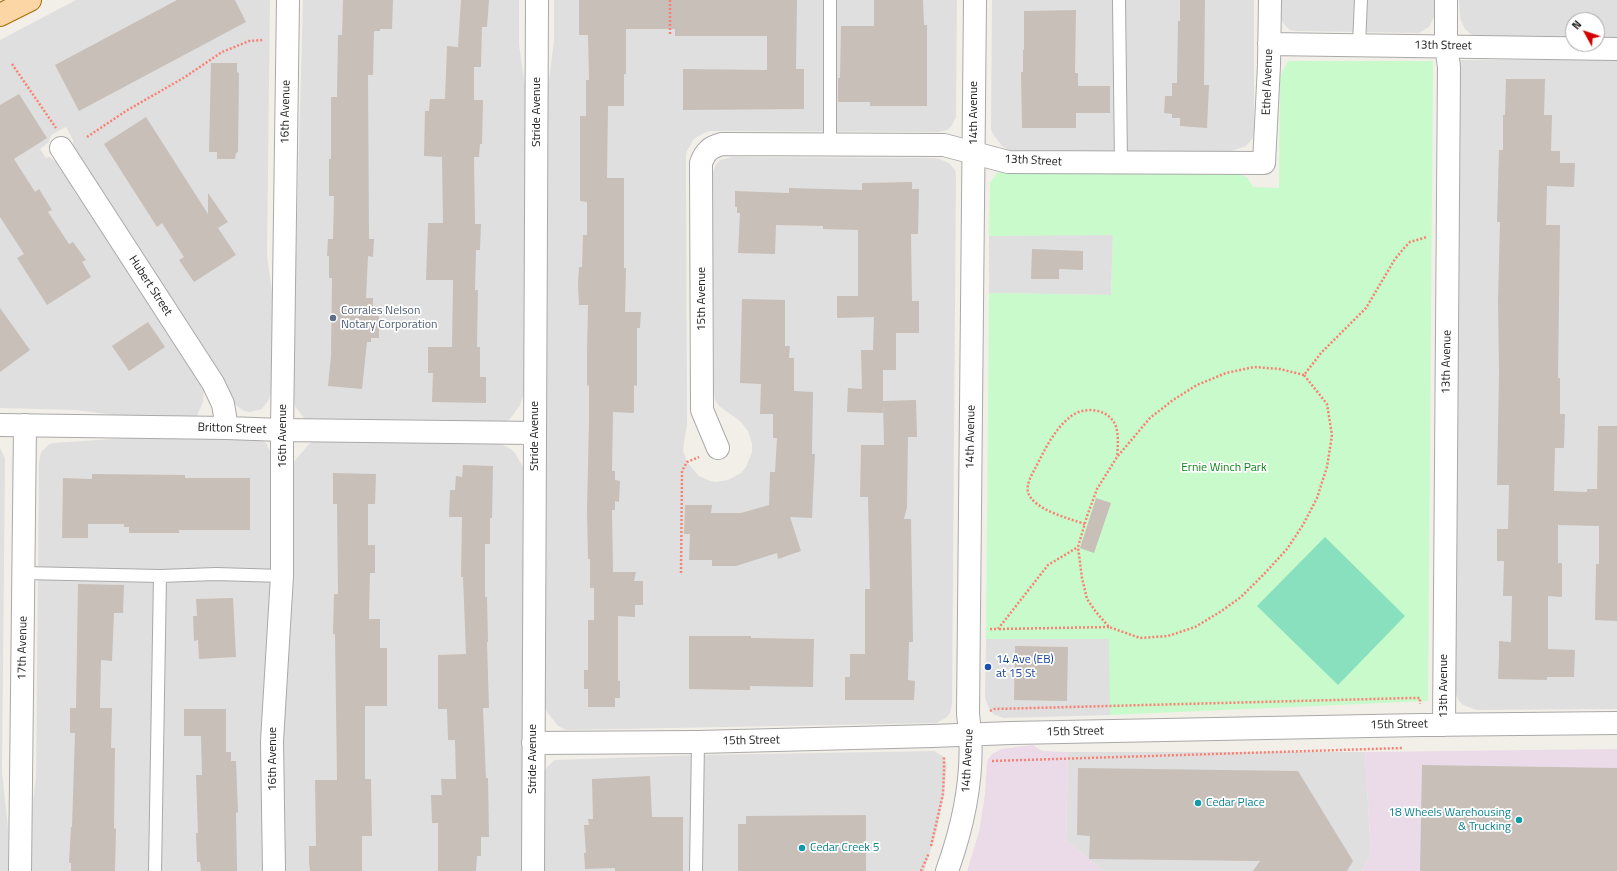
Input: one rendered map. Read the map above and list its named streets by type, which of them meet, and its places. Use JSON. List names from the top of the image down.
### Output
{
  "streets": {
    "street": [
      "13th Street",
      "Ethel Avenue",
      "16th Avenue",
      "Stride Avenue",
      "14th Avenue",
      "Hubert Street",
      "15th Avenue",
      "13th Avenue",
      "Britton Street",
      "17th Avenue",
      "15th Street"
    ]
  },
  "crossings": [
    ["13th Street", "Ethel Avenue"],
    ["13th Street", "14th Avenue"],
    ["13th Street", "15th Avenue"],
    ["13th Street", "13th Avenue"],
    ["16th Avenue", "Britton Street"],
    ["Stride Avenue", "Britton Street"],
    ["Stride Avenue", "15th Street"],
    ["14th Avenue", "15th Street"],
    ["Hubert Street", "Britton Street"],
    ["13th Avenue", "15th Street"],
    ["Britton Street", "17th Avenue"]
  ],
  "parks": ["Ernie Winch Park"],
  "places": [
    "Corrales Nelson Notary Corporation",
    "14 Ave (EB) at 15 St",
    "Cedar Place",
    "18 Wheels Warehousing & Trucking",
    "Cedar Creek 5"
  ],
  "north": "top left"
}
